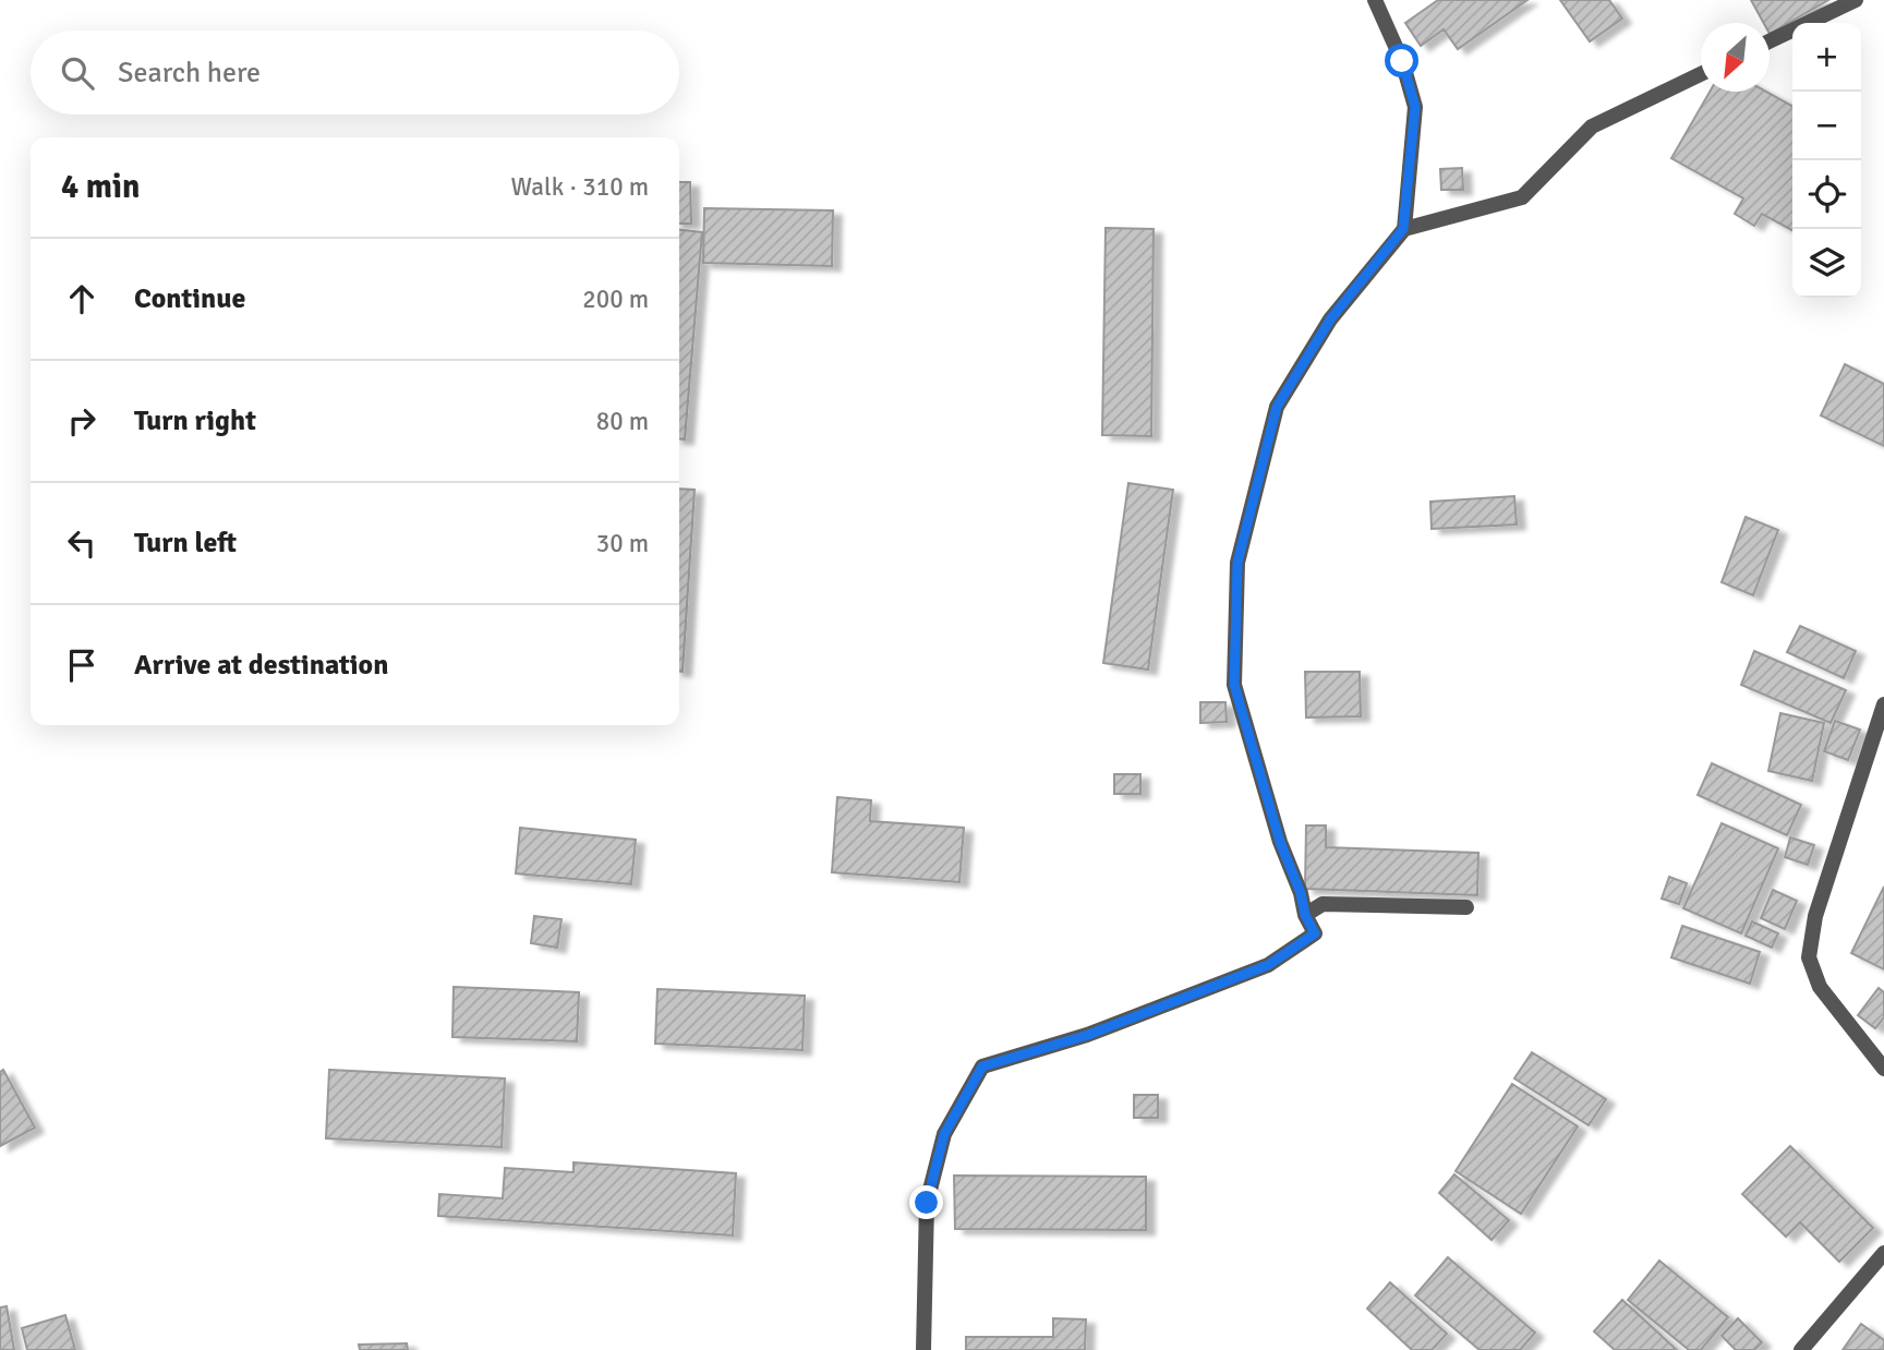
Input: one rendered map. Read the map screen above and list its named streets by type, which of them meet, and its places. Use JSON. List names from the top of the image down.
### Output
{
  "north": "bottom left",
  "page": {
    "map_buttons": ["+", "−"],
    "search": "Search here",
    "heading": ["4 min", "Walk · 310 m"],
    "list": [
      ["Continue", "200 m"],
      ["Turn right", "80 m"],
      ["Turn left", "30 m"],
      "Arrive at destination"
    ]
  }
}
